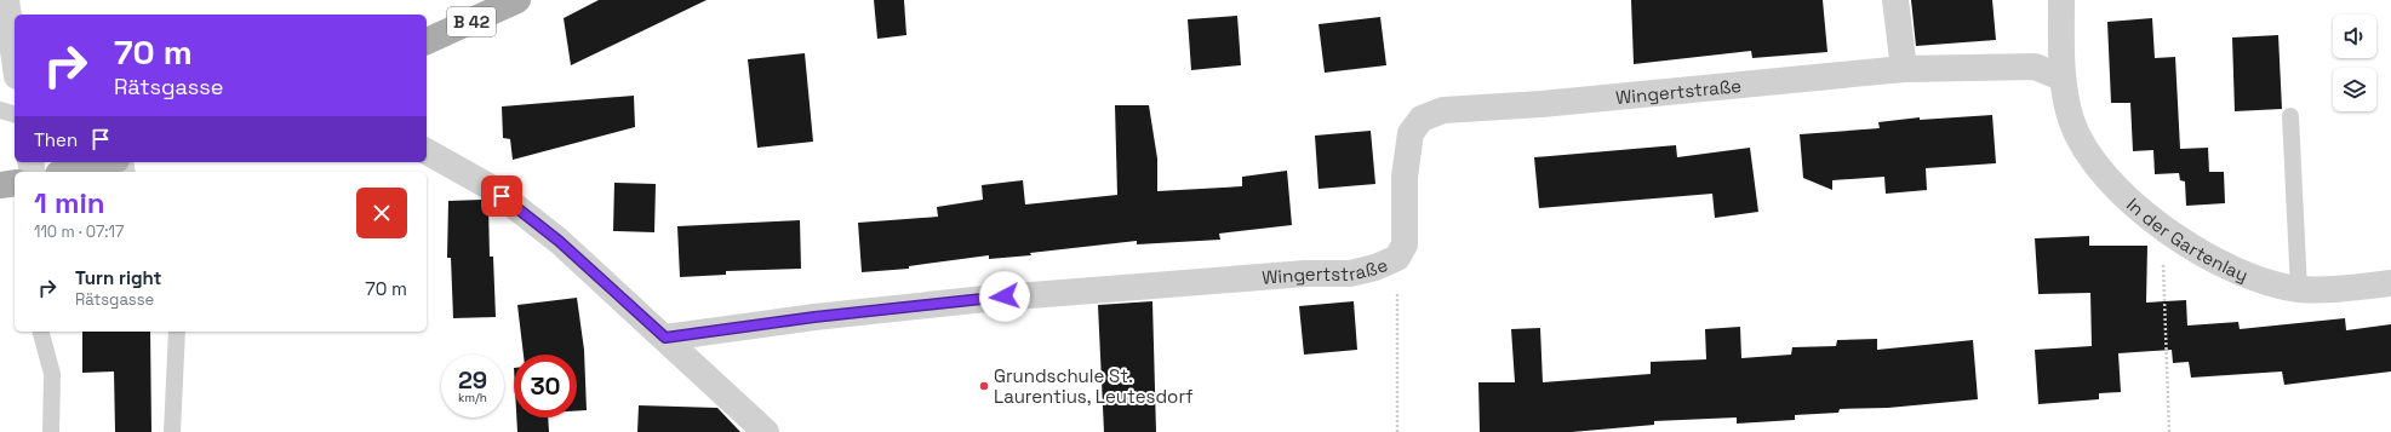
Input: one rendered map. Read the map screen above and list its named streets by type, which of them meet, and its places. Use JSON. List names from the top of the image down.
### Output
{
  "streets": {
    "main road": ["B 42"],
    "street": ["Wingertstraße", "In der Gartenlay"]
  },
  "crossings": [
    ["Wingertstraße", "In der Gartenlay"]
  ],
  "places": ["Grundschule St. Laurentius, Leutesdorf"],
  "page": {
    "turn": ["70 m", "Rätsgasse"],
    "then": "Then",
    "heading": ["1 min", "110 m · 07:17"],
    "list": [
      {
        "name": "Turn right",
        "note": "Rätsgasse",
        "value": "70 m"
      }
    ],
    "speed": "29 km/h",
    "limit": "30"
  }
}
